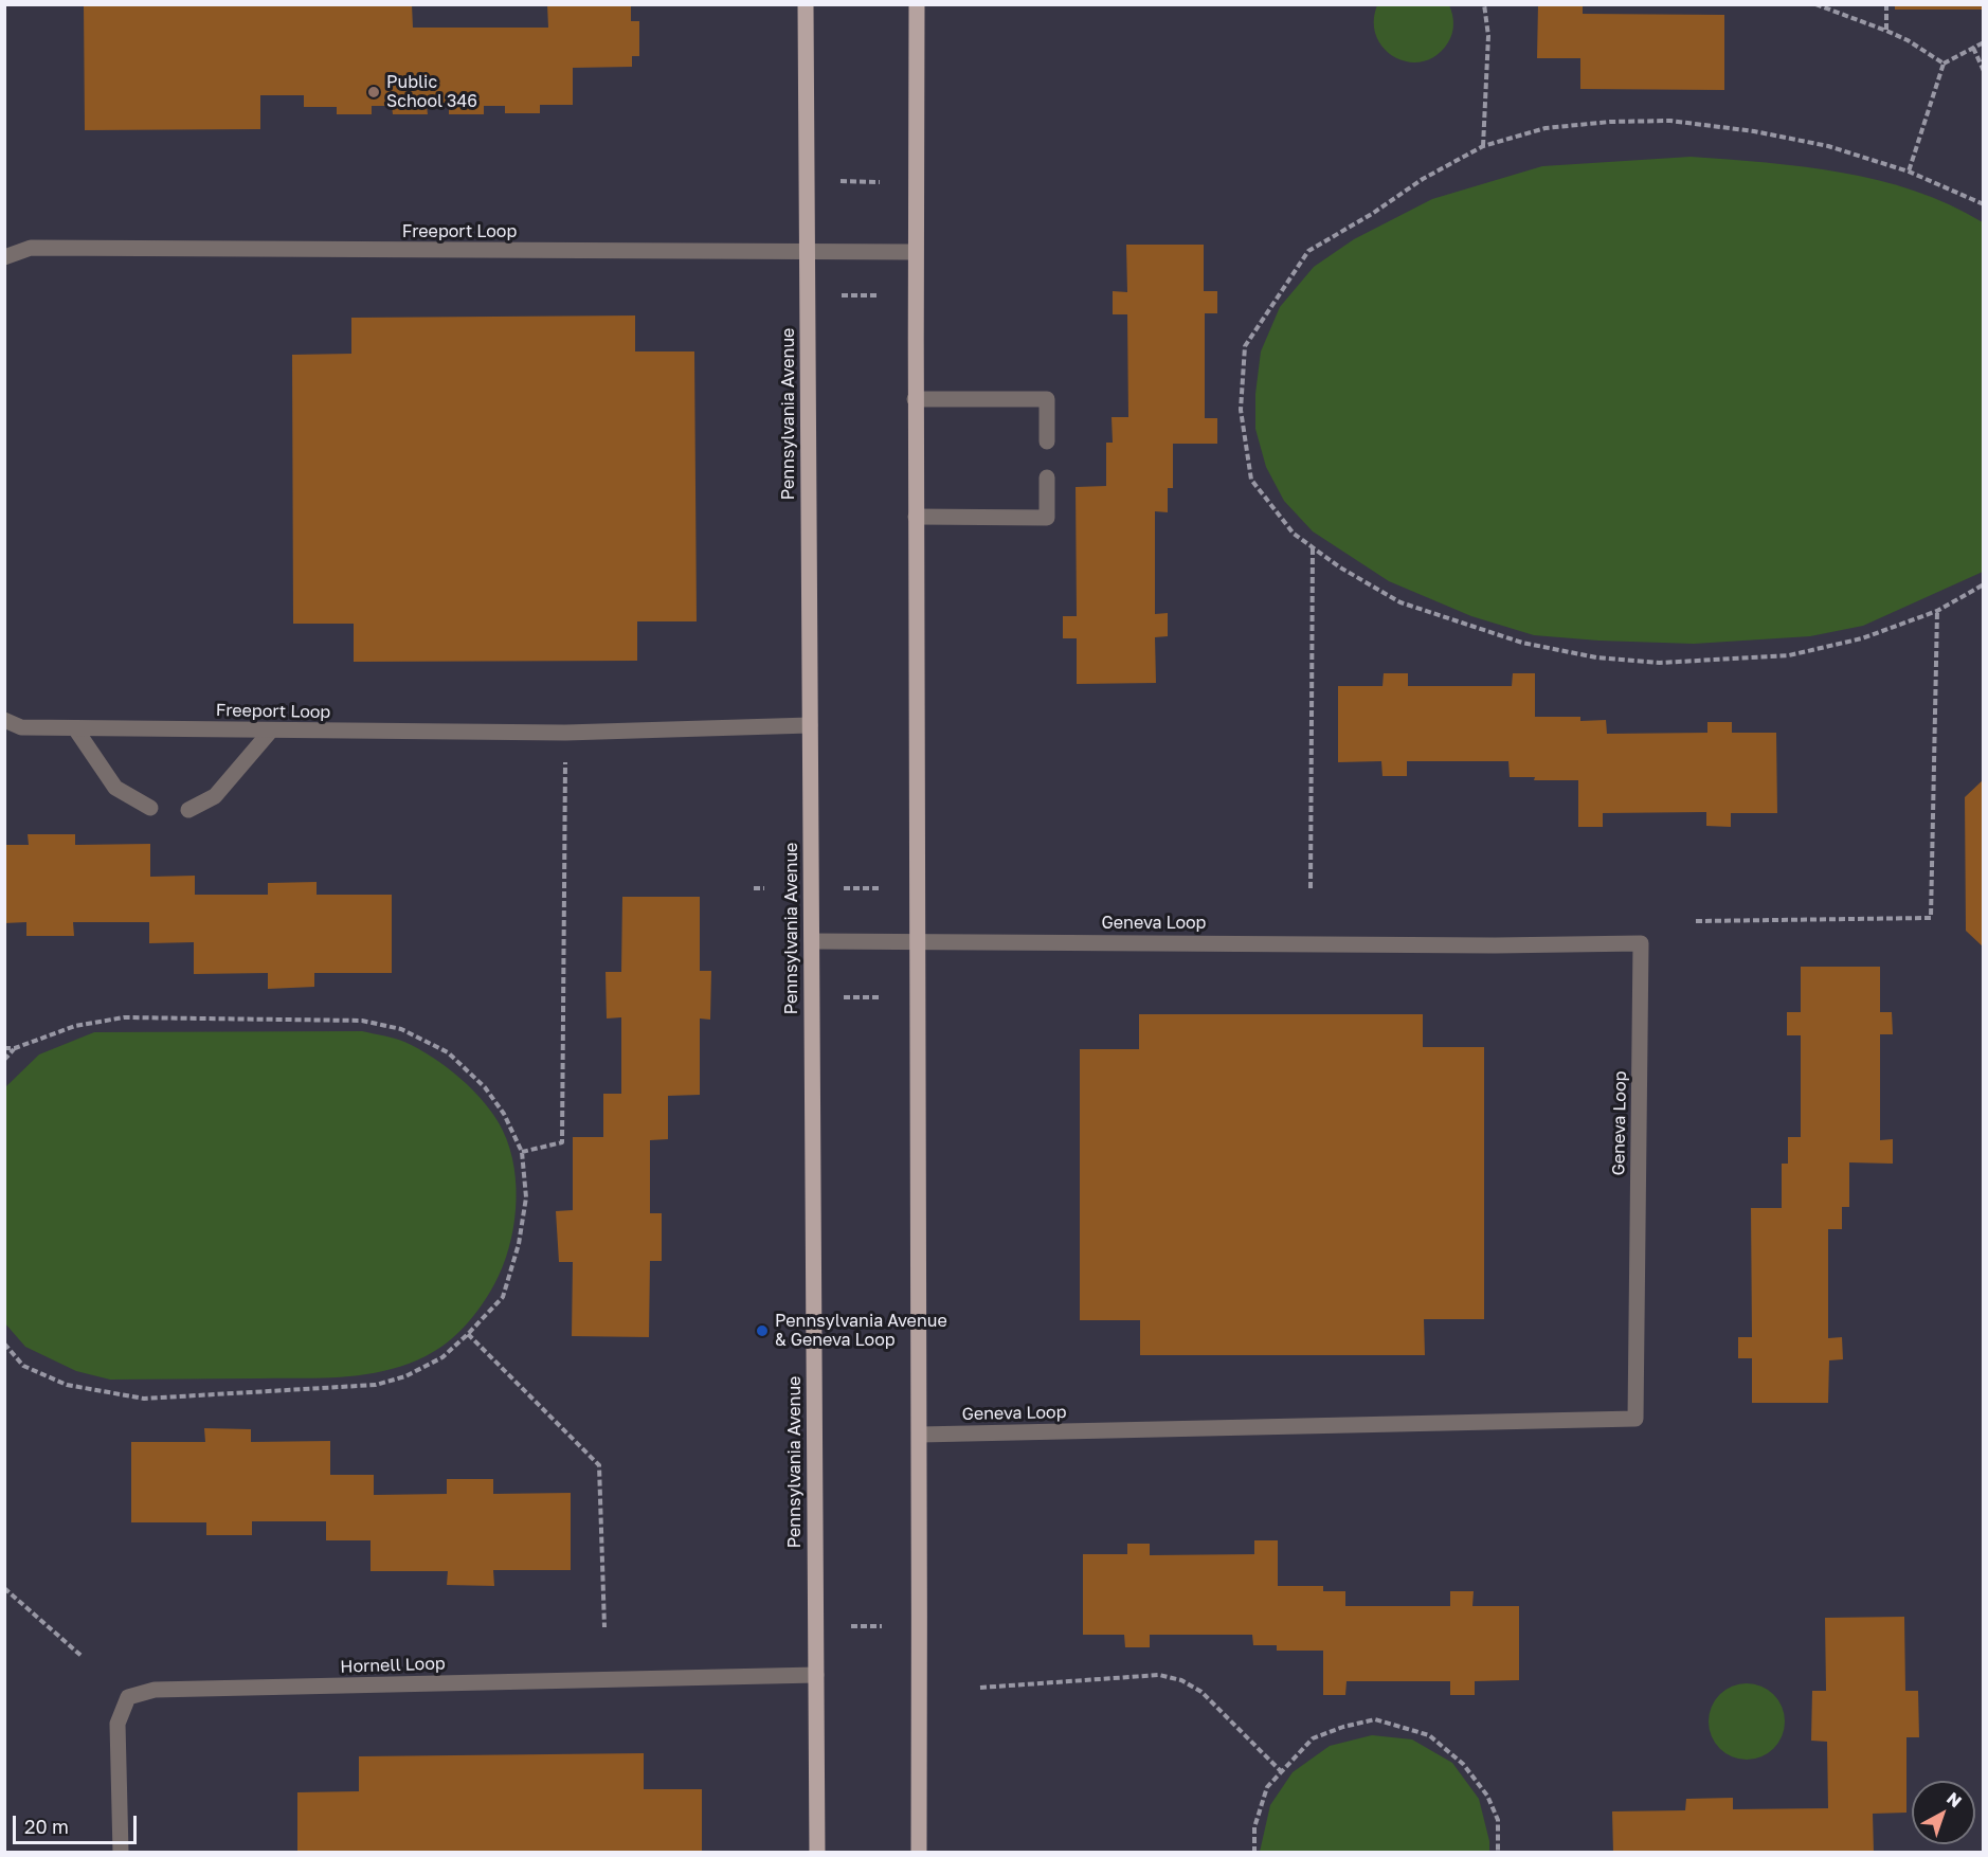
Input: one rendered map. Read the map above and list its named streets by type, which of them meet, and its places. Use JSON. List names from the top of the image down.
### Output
{
  "streets": {
    "main road": ["Pennsylvania Avenue"],
    "street": ["Freeport Loop", "Geneva Loop", "Hornell Loop"]
  },
  "crossings": [
    ["Freeport Loop", "Pennsylvania Avenue"],
    ["Pennsylvania Avenue", "Geneva Loop"],
    ["Pennsylvania Avenue", "Hornell Loop"]
  ],
  "places": ["Public School 346", "Pennsylvania Avenue & Geneva Loop"],
  "scale_bar": "20 m",
  "north": "top right"
}
